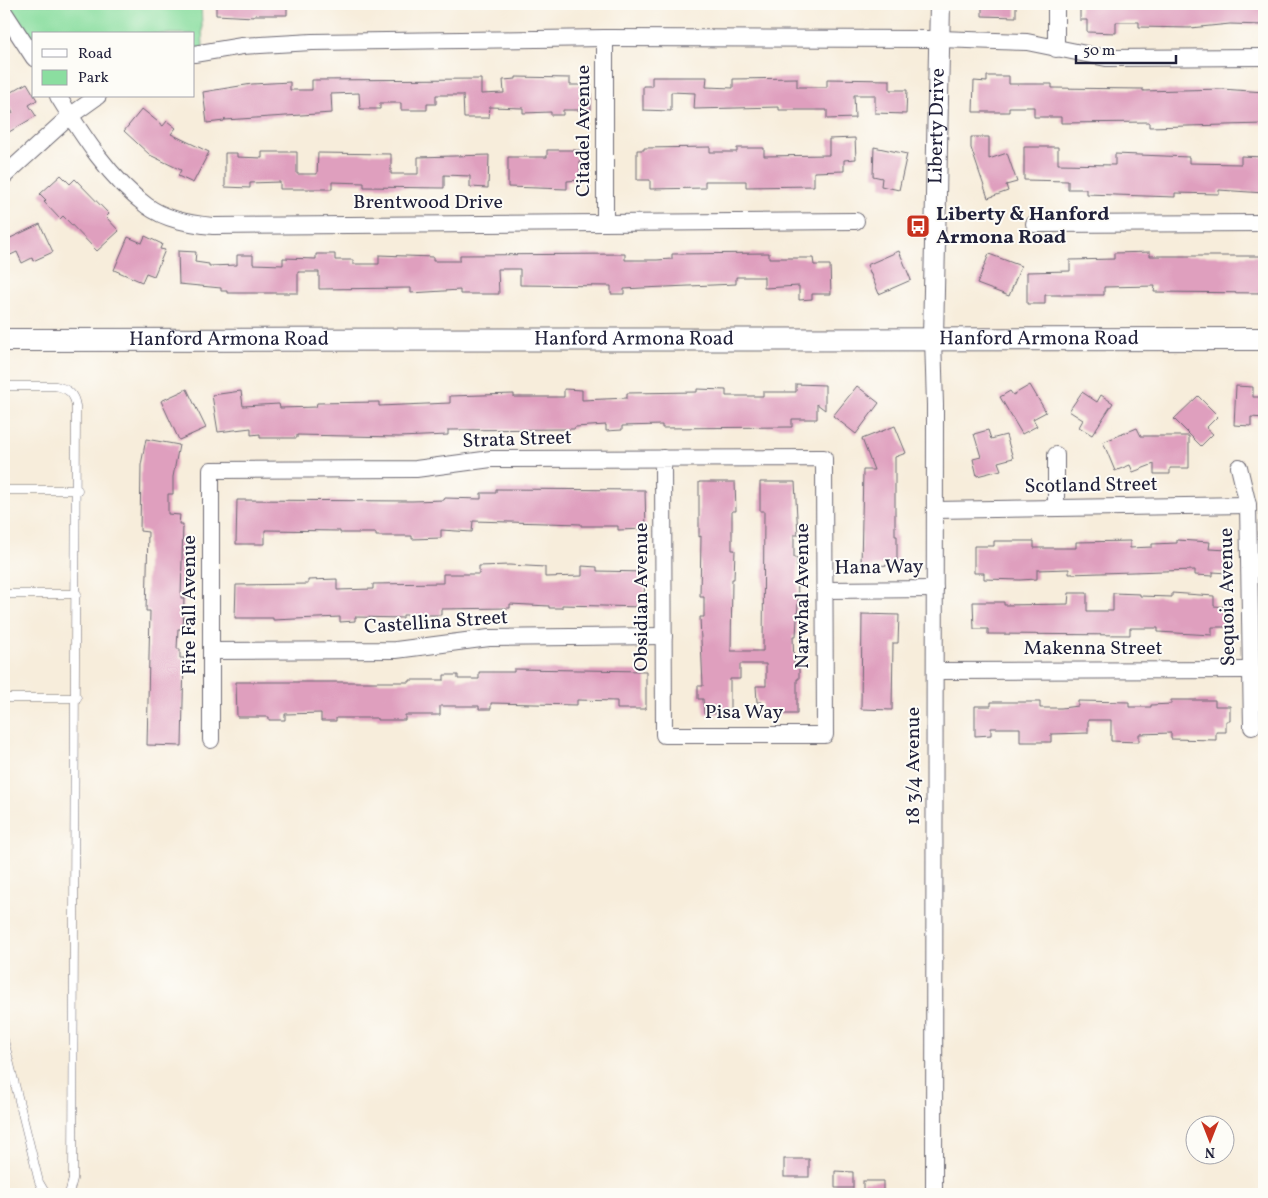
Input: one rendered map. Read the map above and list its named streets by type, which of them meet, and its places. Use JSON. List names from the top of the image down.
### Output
{
  "streets": {
    "main road": ["Hanford Armona Road"],
    "street": [
      "Liberty Drive",
      "Citadel Avenue",
      "Brentwood Drive",
      "Strata Street",
      "Scotland Street",
      "Hana Way",
      "Narwhal Avenue",
      "Obsidian Avenue",
      "Sequoia Avenue",
      "Fire Fall Avenue",
      "Castellina Street",
      "Makenna Street",
      "Pisa Way",
      "18 3/4 Avenue"
    ]
  },
  "crossings": [
    ["Liberty Drive", "Hanford Armona Road"],
    ["Liberty Drive", "18 3/4 Avenue"],
    ["Citadel Avenue", "Brentwood Drive"],
    ["Hanford Armona Road", "18 3/4 Avenue"],
    ["Strata Street", "Narwhal Avenue"],
    ["Strata Street", "Obsidian Avenue"],
    ["Strata Street", "Fire Fall Avenue"],
    ["Scotland Street", "Sequoia Avenue"],
    ["Scotland Street", "18 3/4 Avenue"],
    ["Hana Way", "Narwhal Avenue"],
    ["Hana Way", "18 3/4 Avenue"],
    ["Narwhal Avenue", "Pisa Way"],
    ["Obsidian Avenue", "Castellina Street"],
    ["Obsidian Avenue", "Pisa Way"],
    ["Sequoia Avenue", "Makenna Street"],
    ["Fire Fall Avenue", "Castellina Street"],
    ["Makenna Street", "18 3/4 Avenue"]
  ],
  "places": {
    "bus stop": ["Liberty & Hanford Armona Road"]
  },
  "legend": ["Road", "Park"],
  "scale_bar": "50 m",
  "north": "bottom"
}
